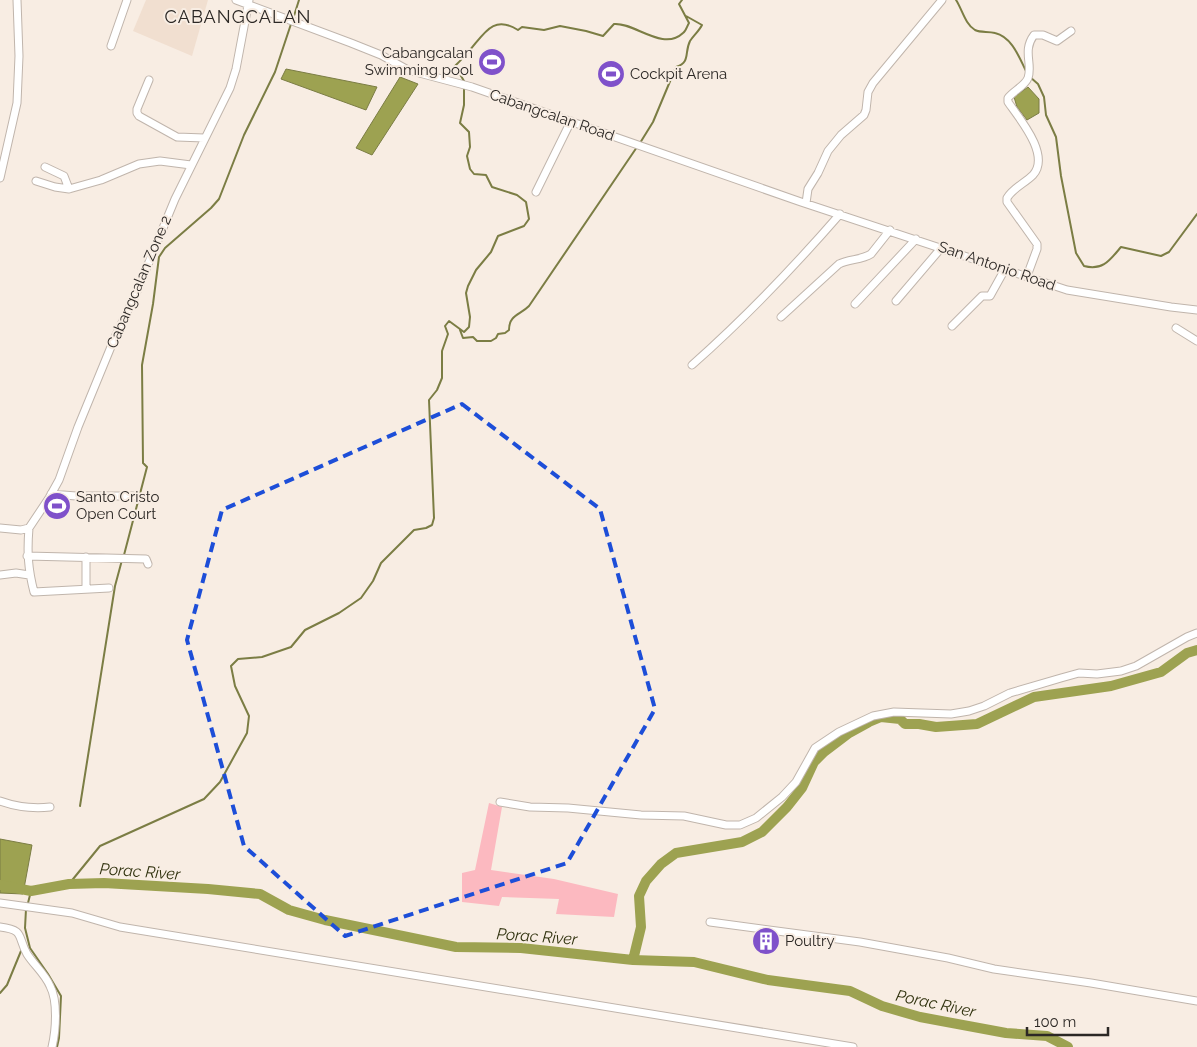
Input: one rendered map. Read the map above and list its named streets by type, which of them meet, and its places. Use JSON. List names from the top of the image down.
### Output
{
  "streets": {
    "street": ["Cabangcalan Road", "San Antonio Road", "Cabangcalan Zone 2"]
  },
  "crossings": [
    ["Cabangcalan Road", "San Antonio Road"],
    ["Cabangcalan Road", "Cabangcalan Zone 2"]
  ],
  "districts": ["CABANGCALAN"],
  "water": ["Porac River"],
  "places": {
    "sports": ["Cabangcalan Swimming pool", "Cockpit Arena", "Santo Cristo Open Court"],
    "building": ["Poultry"]
  },
  "scale_bar": "100 m"
}
